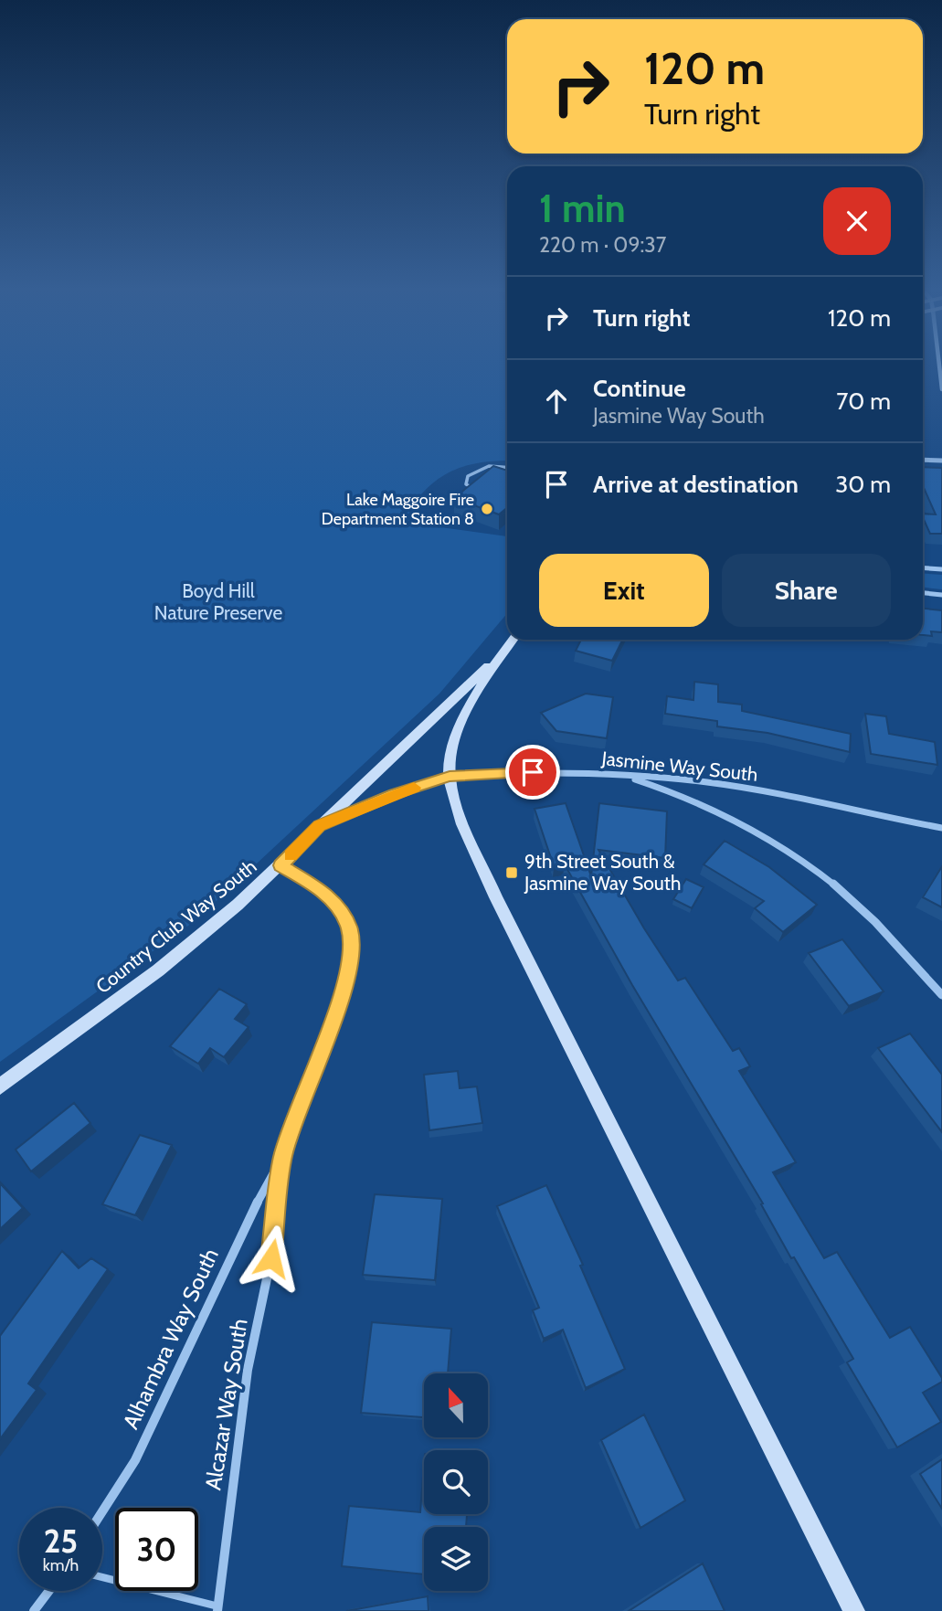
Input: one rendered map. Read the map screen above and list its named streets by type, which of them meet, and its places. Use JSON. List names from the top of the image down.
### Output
{
  "streets": {
    "main road": ["Country Club Way South"],
    "street": ["Jasmine Way South", "Alhambra Way South", "Alcazar Way South"]
  },
  "crossings": [
    ["Jasmine Way South", "Country Club Way South"],
    ["Country Club Way South", "Alcazar Way South"],
    ["Alhambra Way South", "Alcazar Way South"]
  ],
  "parks": ["Boyd Hill Nature Preserve"],
  "places": {
    "other": ["Lake Maggoire Fire Department Station 8"],
    "transit": ["9th Street South & Jasmine Way South"]
  },
  "north": "top",
  "page": {
    "turn": ["120 m", "Turn right"],
    "heading": ["1 min", "220 m · 09:37"],
    "list": [
      {
        "name": "Turn right",
        "value": "120 m"
      },
      {
        "name": "Continue",
        "note": "Jasmine Way South",
        "value": "70 m"
      },
      {
        "name": "Arrive at destination",
        "value": "30 m"
      }
    ],
    "buttons": ["Exit", "Share"],
    "speed": "25 km/h",
    "limit": "30"
  }
}
